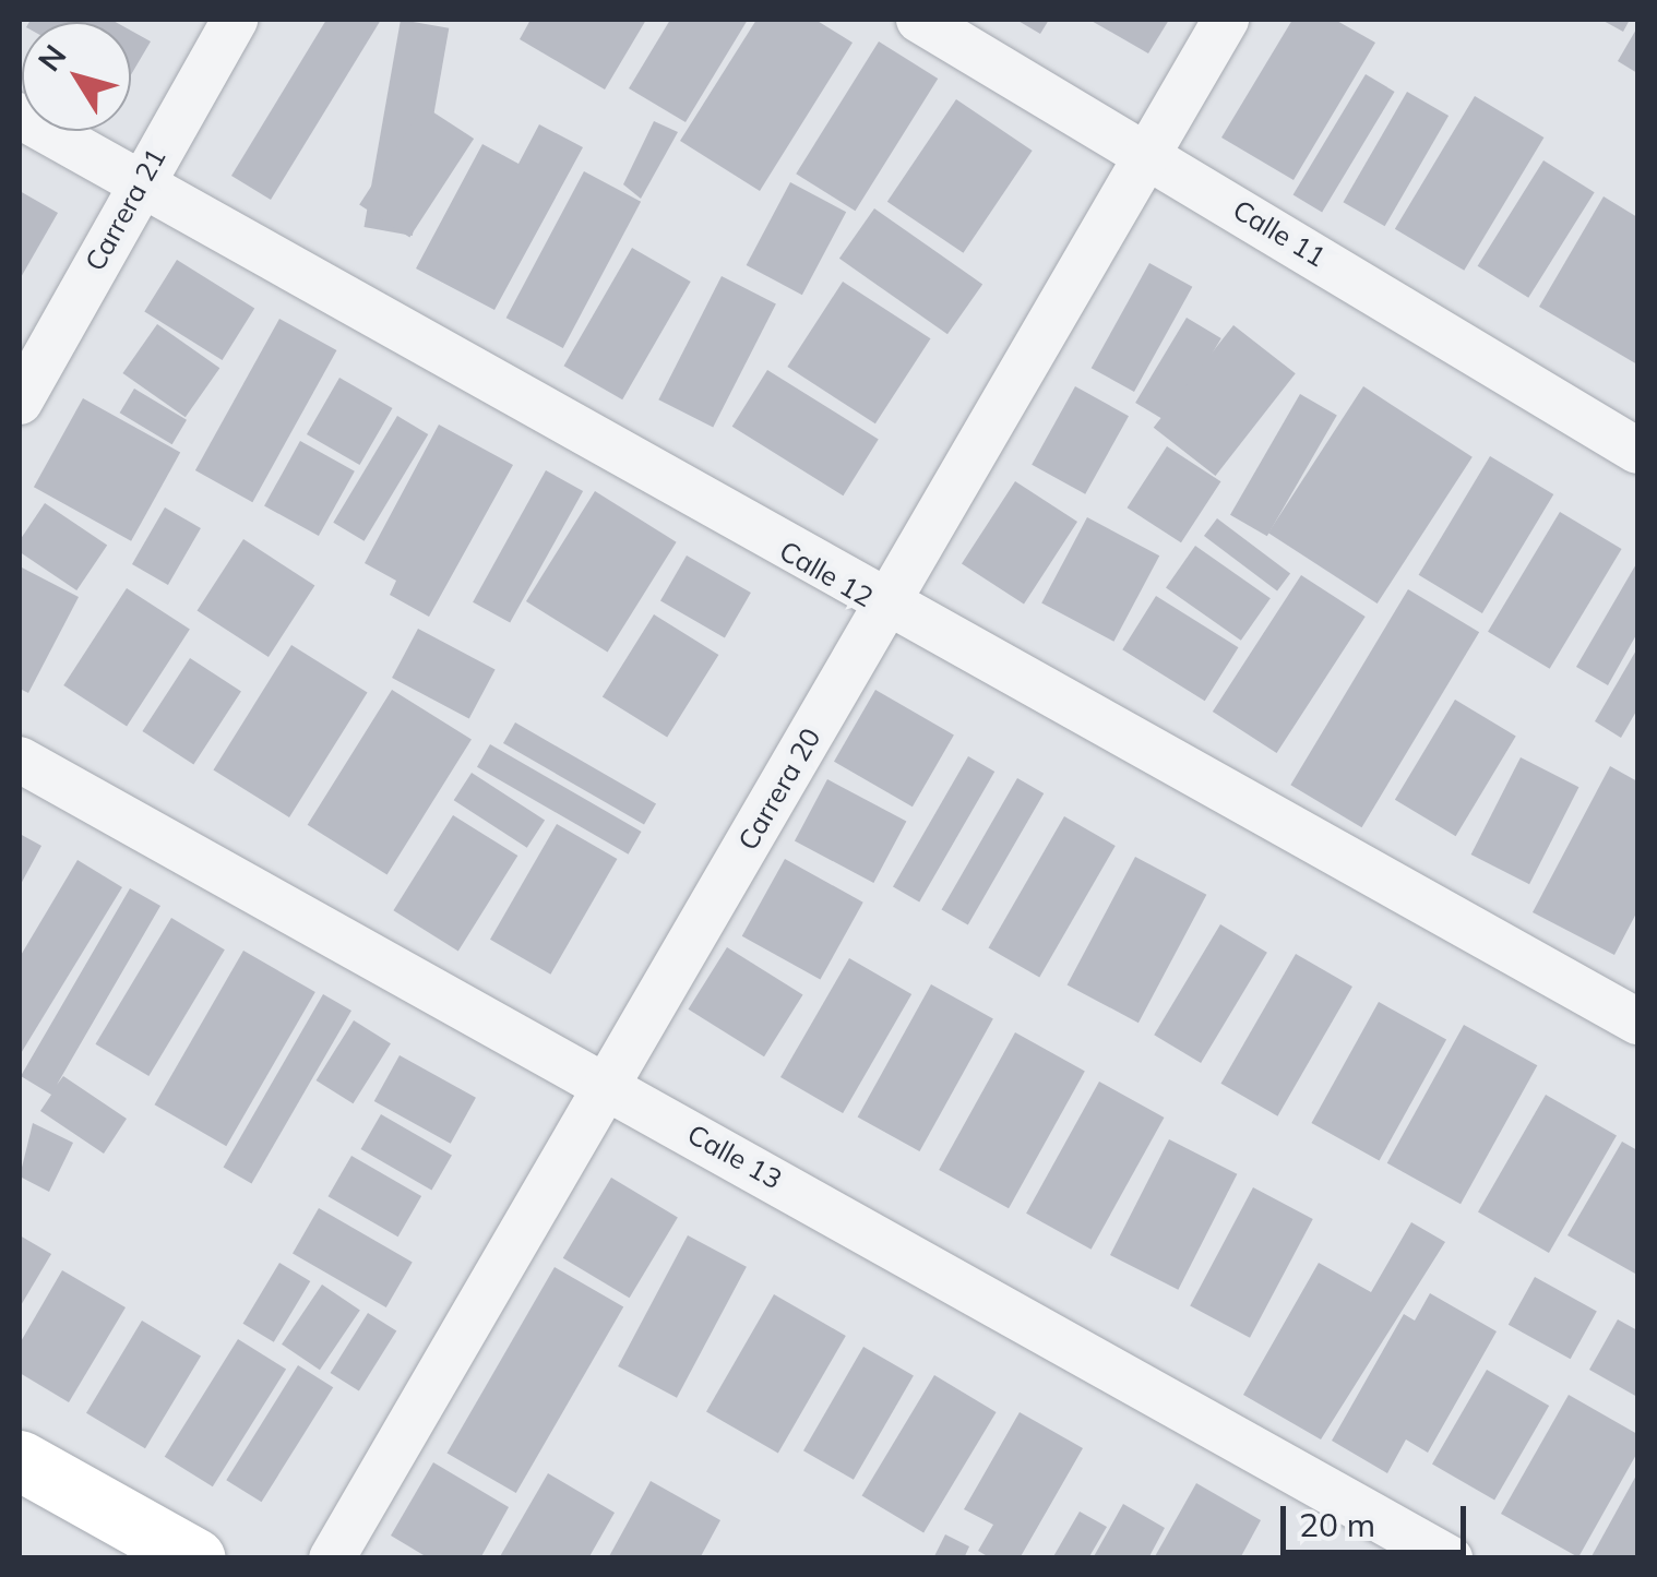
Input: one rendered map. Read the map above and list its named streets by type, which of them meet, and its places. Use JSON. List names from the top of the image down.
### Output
{
  "streets": {
    "street": [
      "Carrera 21",
      "Calle 11",
      "Calle 12",
      "Carrera 20",
      "Calle 13"
    ]
  },
  "crossings": [
    ["Carrera 21", "Calle 12"],
    ["Calle 11", "Carrera 20"],
    ["Calle 12", "Carrera 20"],
    ["Carrera 20", "Calle 13"]
  ],
  "scale_bar": "20 m",
  "north": "top left"
}
